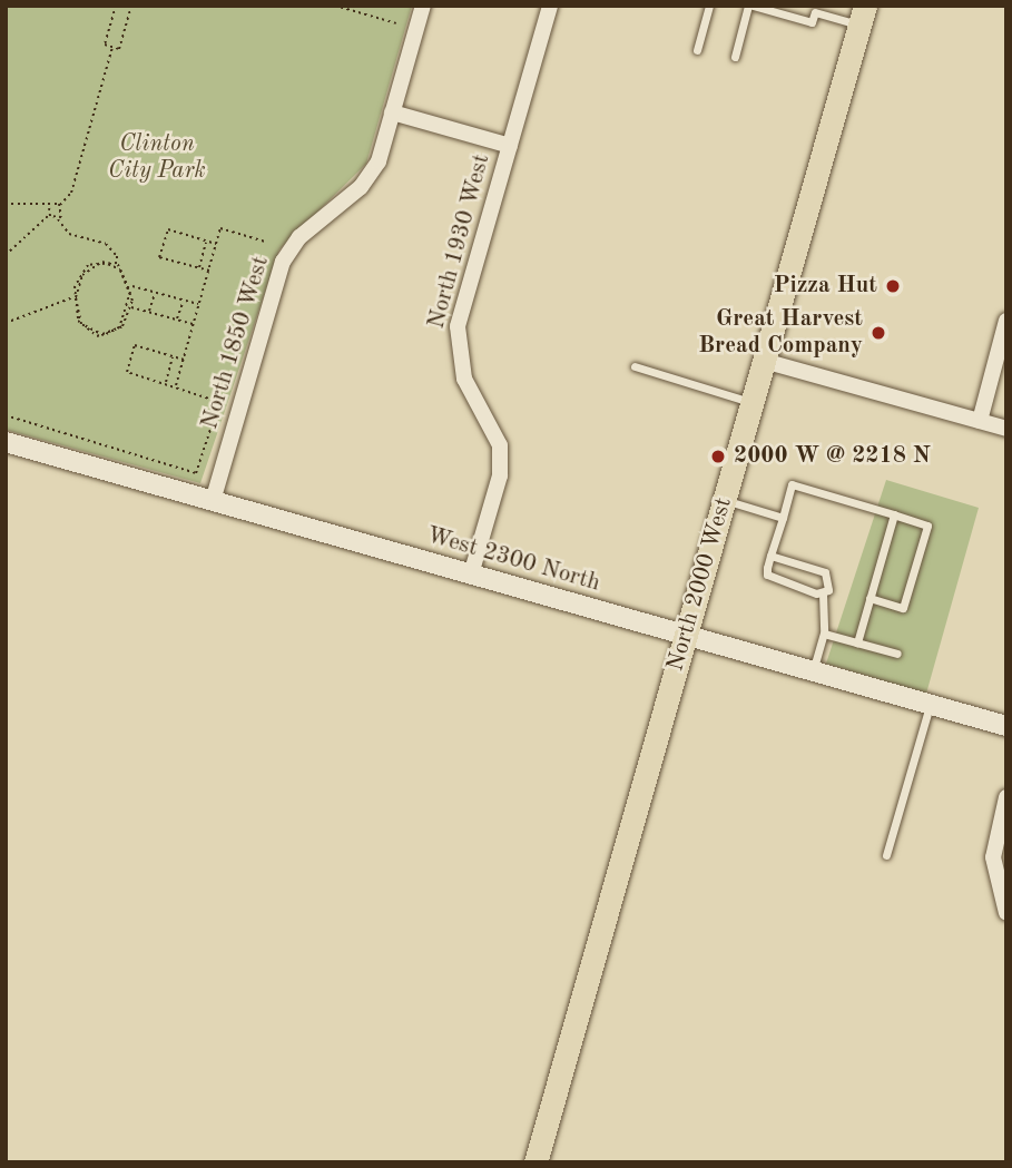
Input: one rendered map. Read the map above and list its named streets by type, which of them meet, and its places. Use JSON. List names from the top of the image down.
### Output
{
  "streets": {
    "main road": ["North 2000 West"],
    "street": ["North 1930 West", "North 1850 West", "West 2300 North"]
  },
  "crossings": [
    ["North 1930 West", "West 2300 North"],
    ["North 1850 West", "West 2300 North"],
    ["West 2300 North", "North 2000 West"]
  ],
  "parks": ["Clinton City Park"],
  "places": ["Pizza Hut", "Great Harvest Bread Company", "2000 W @ 2218 N"]
}
